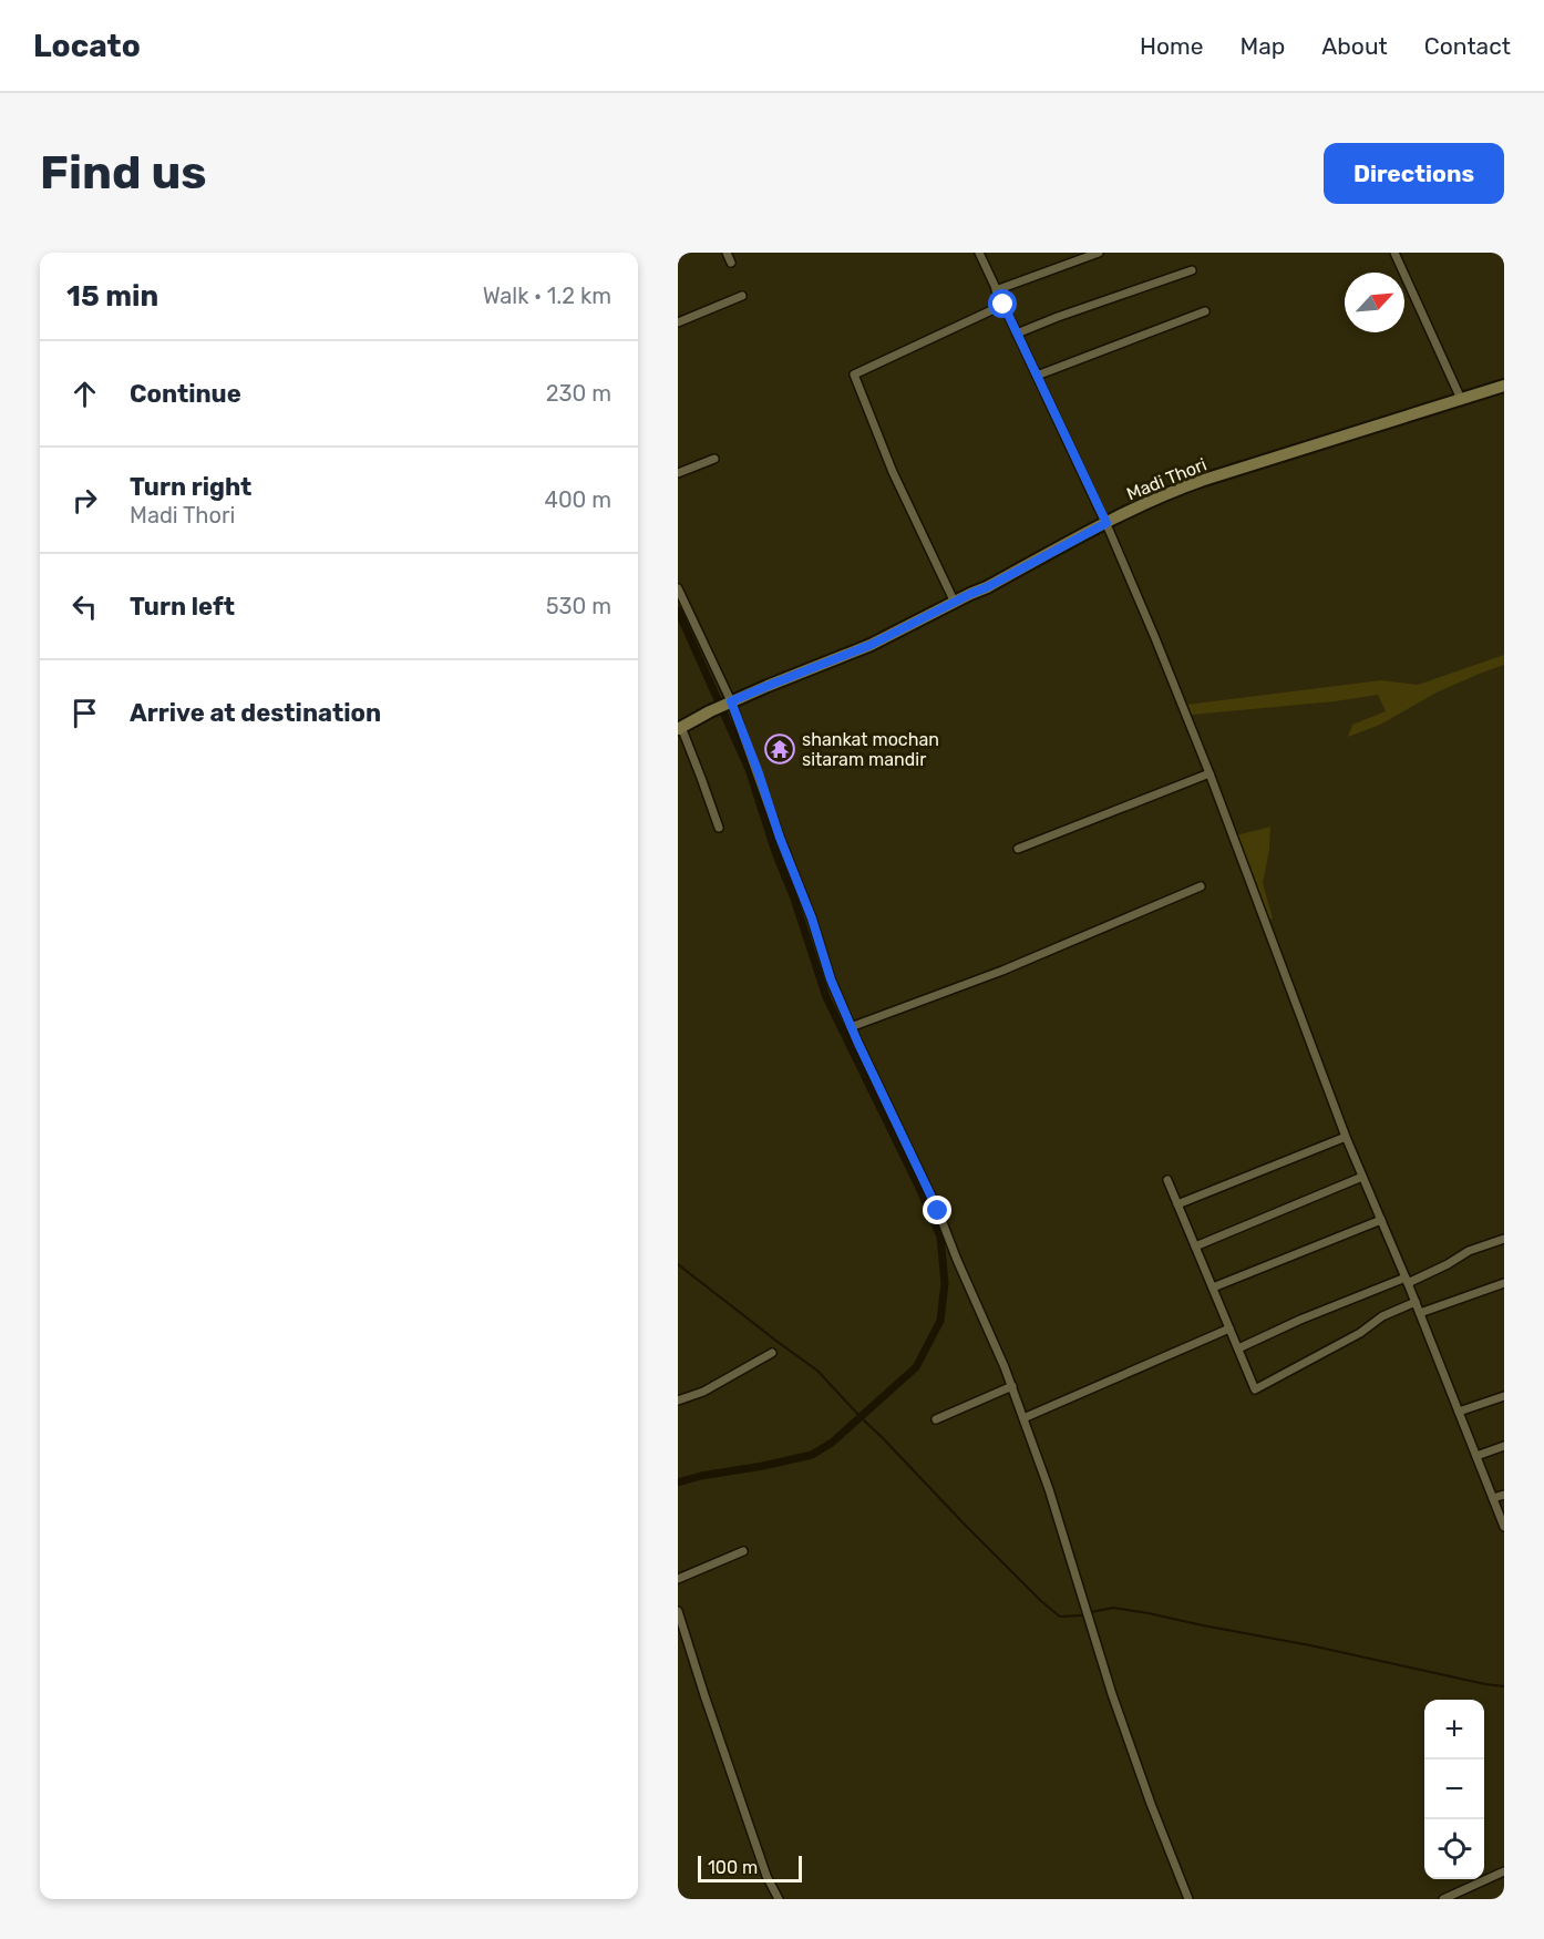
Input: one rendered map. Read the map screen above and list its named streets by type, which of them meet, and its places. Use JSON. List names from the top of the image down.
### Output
{
  "streets": {
    "main road": ["Madi Thori"]
  },
  "places": {
    "temple": ["shankat mochan sitaram mandir"]
  },
  "scale_bar": "100 m",
  "north": "top right",
  "page": {
    "header": "Locato",
    "nav": [
      "Home",
      "Map",
      "About",
      "Contact"
    ],
    "buttons": "Directions",
    "title": "Find us",
    "heading": ["15 min", "Walk · 1.2 km"],
    "list": [
      ["Continue", "230 m"],
      ["Turn right", "Madi Thori", "400 m"],
      ["Turn left", "530 m"],
      "Arrive at destination"
    ],
    "map_buttons": ["+", "−"],
    "scale": "100 m"
  }
}
